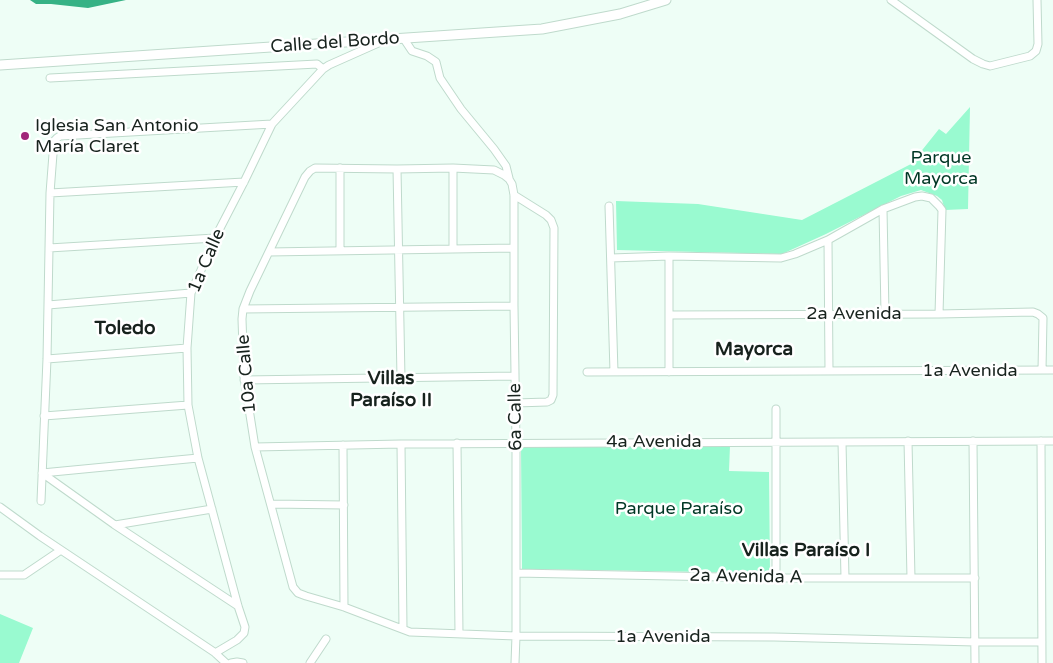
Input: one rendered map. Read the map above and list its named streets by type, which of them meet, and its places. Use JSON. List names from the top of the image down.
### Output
{
  "streets": {
    "street": [
      "Calle del Bordo",
      "1a Calle",
      "2a Avenida",
      "1a Avenida",
      "10a Calle",
      "6a Calle",
      "4a Avenida",
      "2a Avenida A"
    ]
  },
  "crossings": [
    ["Calle del Bordo", "1a Calle"],
    ["Calle del Bordo", "6a Calle"],
    ["2a Avenida", "1a Avenida"],
    ["1a Avenida", "10a Calle"],
    ["1a Avenida", "6a Calle"],
    ["10a Calle", "4a Avenida"],
    ["6a Calle", "4a Avenida"],
    ["6a Calle", "2a Avenida A"]
  ],
  "districts": [
    "Toledo",
    "Mayorca",
    "Villas Paraíso II",
    "Villas Paraíso I"
  ],
  "parks": ["Parque Mayorca", "Parque Paraíso"],
  "places": ["Iglesia San Antonio María Claret"]
}
